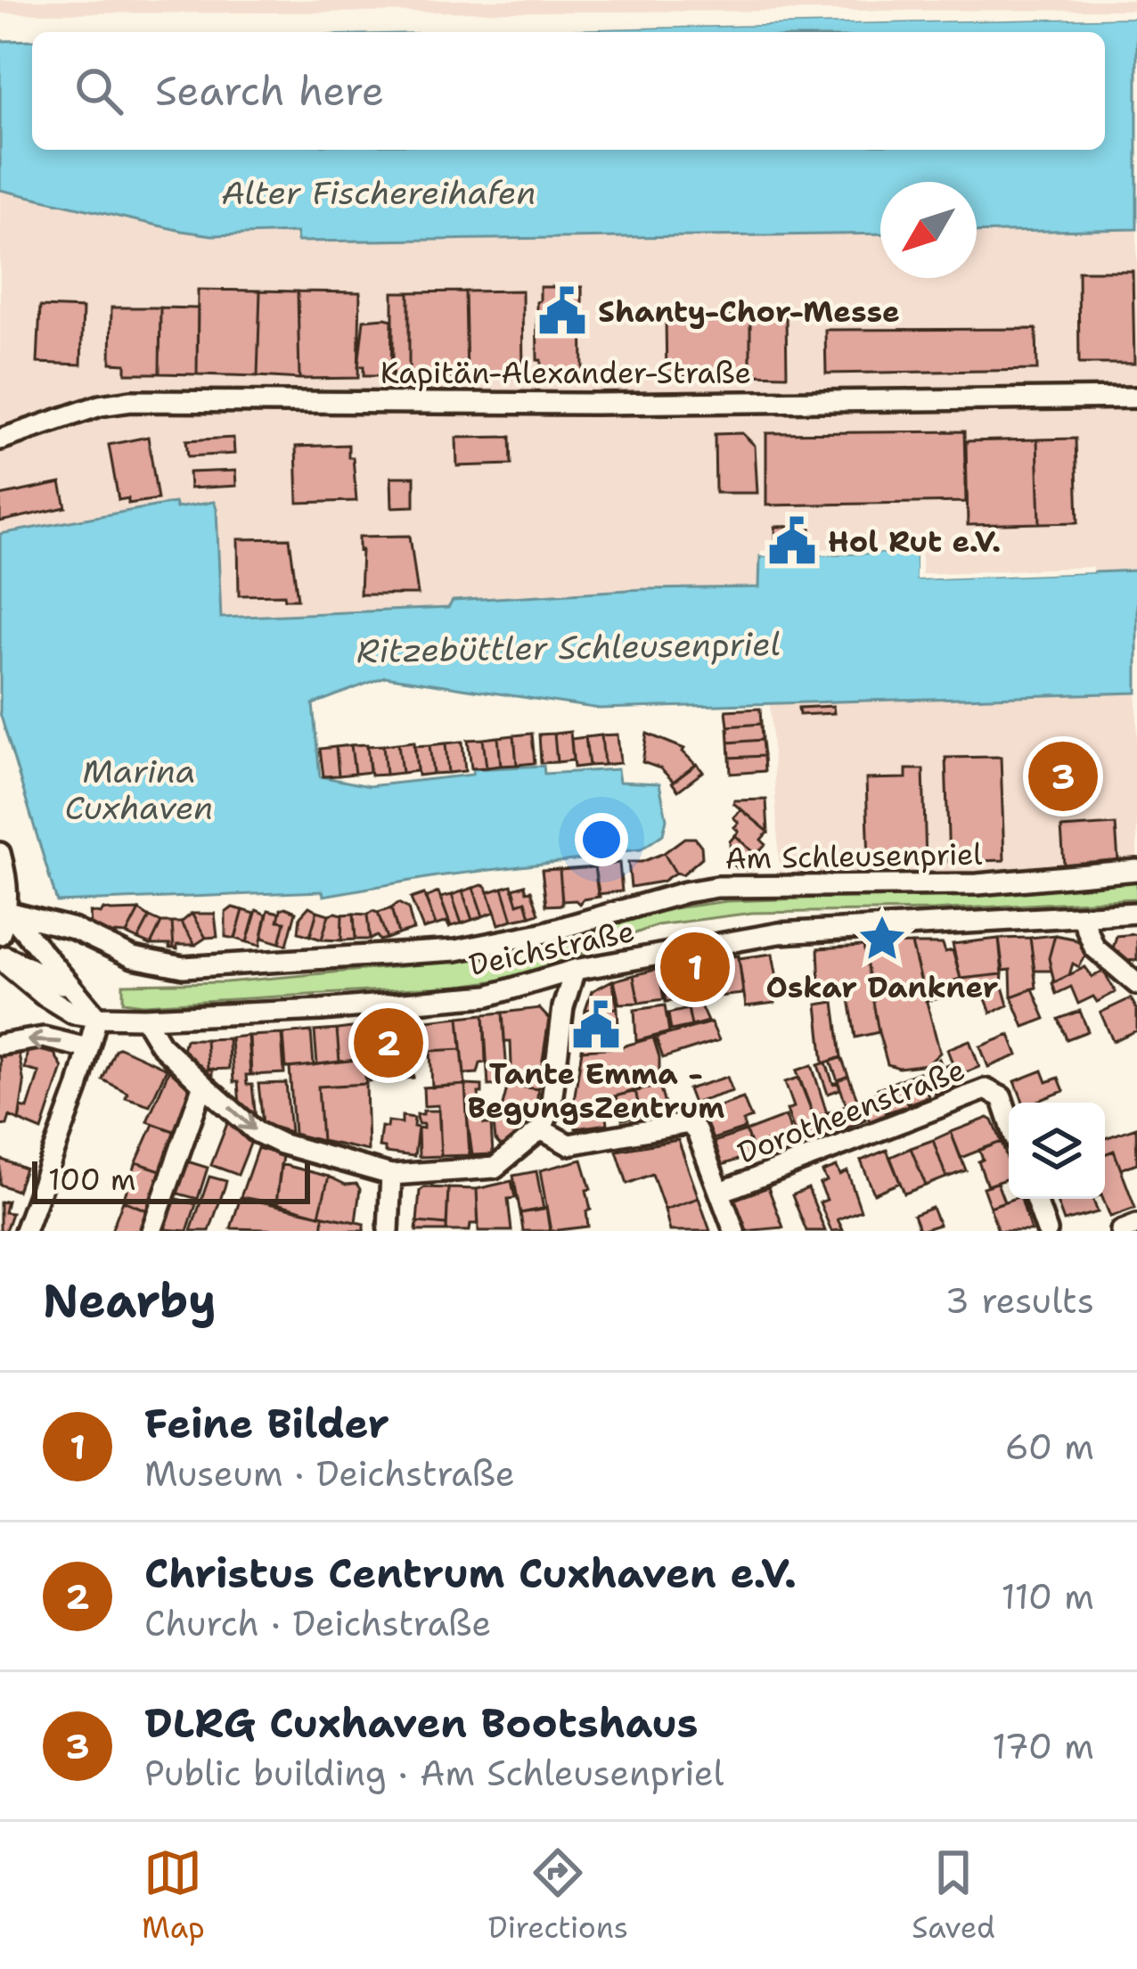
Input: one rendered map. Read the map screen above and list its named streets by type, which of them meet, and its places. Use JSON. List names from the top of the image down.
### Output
{
  "streets": {
    "street": [
      "Kapitän-Alexander-Straße",
      "Am Schleusenpriel",
      "Deichstraße",
      "Dorotheenstraße"
    ]
  },
  "crossings": [
    ["Am Schleusenpriel", "Deichstraße"]
  ],
  "water": ["Alter Fischereihafen", "Ritzebüttler Schleusenpriel", "Marina Cuxhaven"],
  "places": {
    "public building": ["Shanty-Chor-Messe", "Hol Rut e.V.", "Tante Emma - BegungsZentrum"],
    "place": ["Oskar Dankner"]
  },
  "scale_bar": "100 m",
  "north": "bottom left",
  "page": {
    "search": "Search here",
    "pins": ["3", "1", "2"],
    "scale": "100 m",
    "heading": ["Nearby", "3 results"],
    "list": [
      {
        "mark": "1",
        "name": "Feine Bilder",
        "note": "Museum · Deichstraße",
        "value": "60 m"
      },
      {
        "mark": "2",
        "name": "Christus Centrum Cuxhaven e.V.",
        "note": "Church · Deichstraße",
        "value": "110 m"
      },
      {
        "mark": "3",
        "name": "DLRG Cuxhaven Bootshaus",
        "note": "Public building · Am Schleusenpriel",
        "value": "170 m"
      }
    ],
    "nav": ["Map", "Directions", "Saved"]
  }
}
